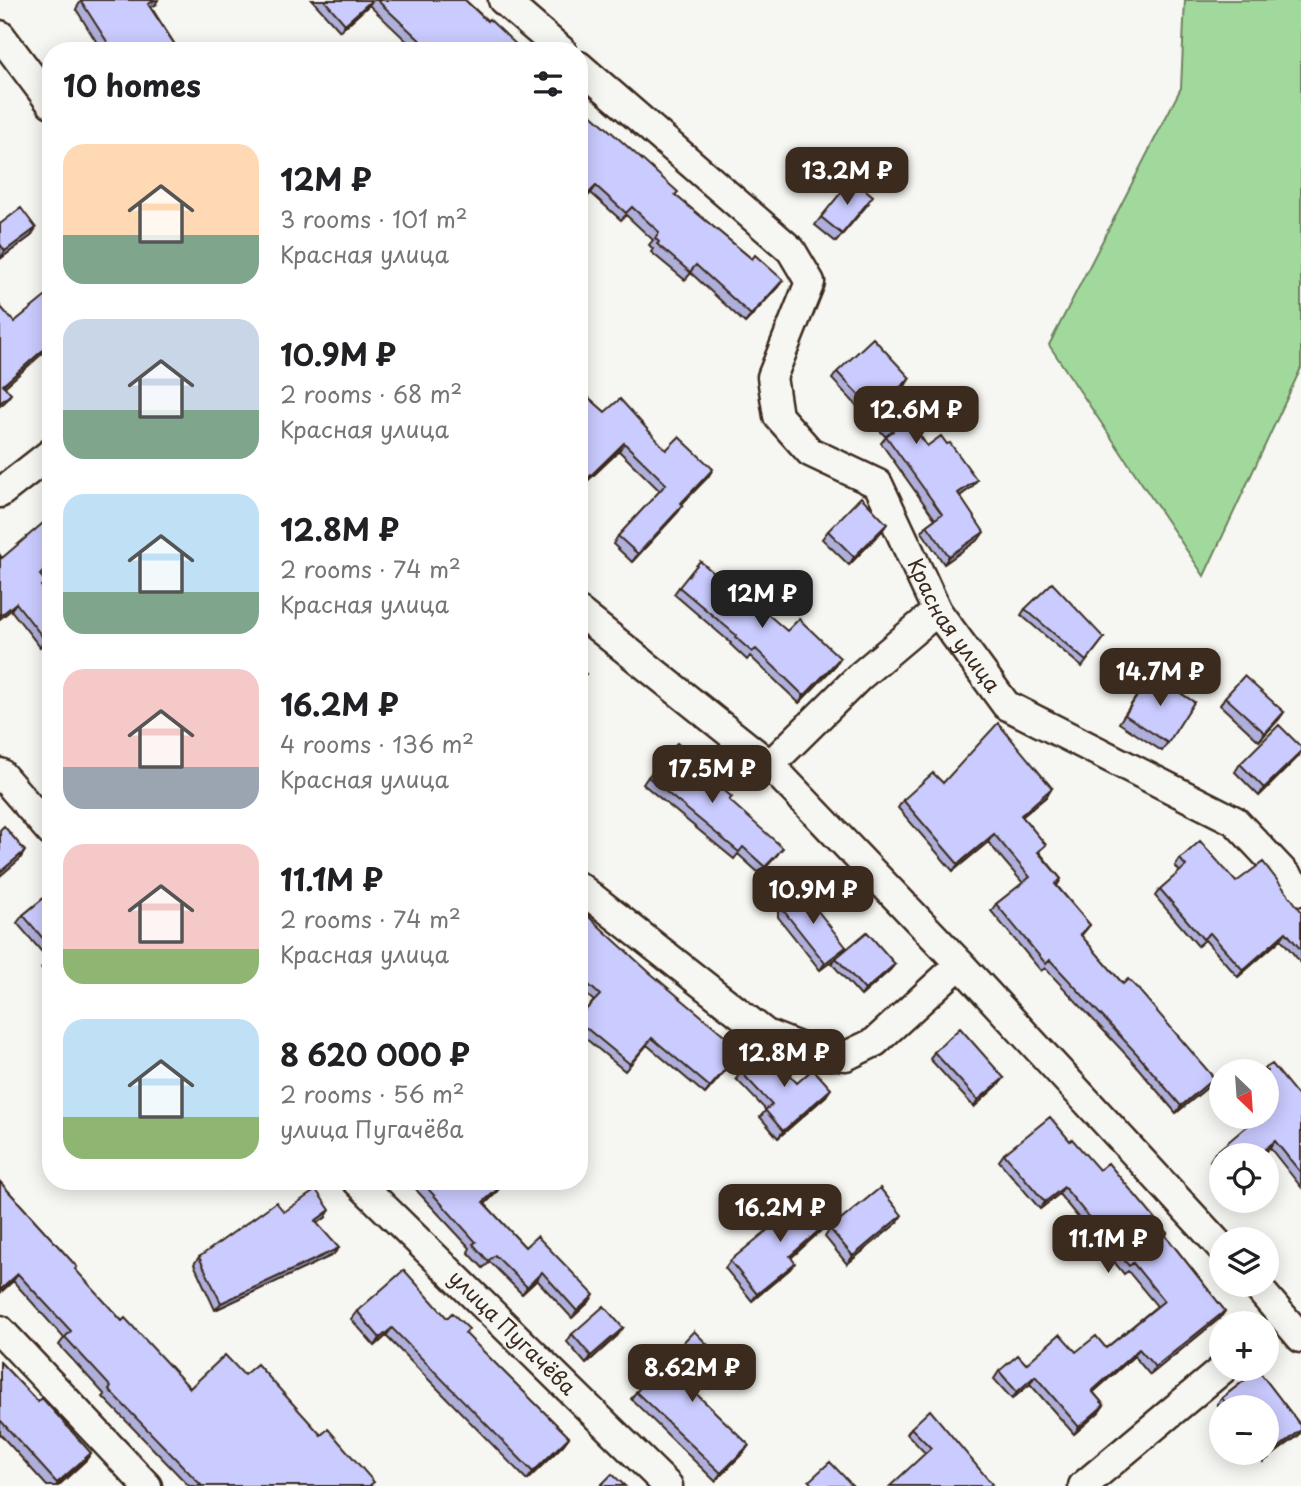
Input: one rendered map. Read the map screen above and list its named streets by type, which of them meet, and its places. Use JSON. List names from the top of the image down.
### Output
{
  "streets": {
    "street": ["Красная улица", "улица Пугачёва"]
  },
  "north": "bottom right",
  "page": {
    "heading": "10 homes",
    "list": [
      {
        "name": "12M ₽",
        "note": "3 rooms · 101 m² · Красная улица"
      },
      {
        "name": "10.9M ₽",
        "note": "2 rooms · 68 m² · Красная улица"
      },
      {
        "name": "12.8M ₽",
        "note": "2 rooms · 74 m² · Красная улица"
      },
      {
        "name": "16.2M ₽",
        "note": "4 rooms · 136 m² · Красная улица"
      },
      {
        "name": "11.1M ₽",
        "note": "2 rooms · 74 m² · Красная улица"
      },
      {
        "name": "8 620 000 ₽",
        "note": "2 rooms · 56 m² · улица Пугачёва"
      }
    ],
    "price": [
      "13.2M ₽",
      "12.6M ₽",
      "12M ₽",
      "14.7M ₽",
      "17.5M ₽",
      "10.9M ₽",
      "12.8M ₽",
      "16.2M ₽",
      "11.1M ₽",
      "8.62M ₽"
    ],
    "map_buttons": ["+", "−"]
  }
}
